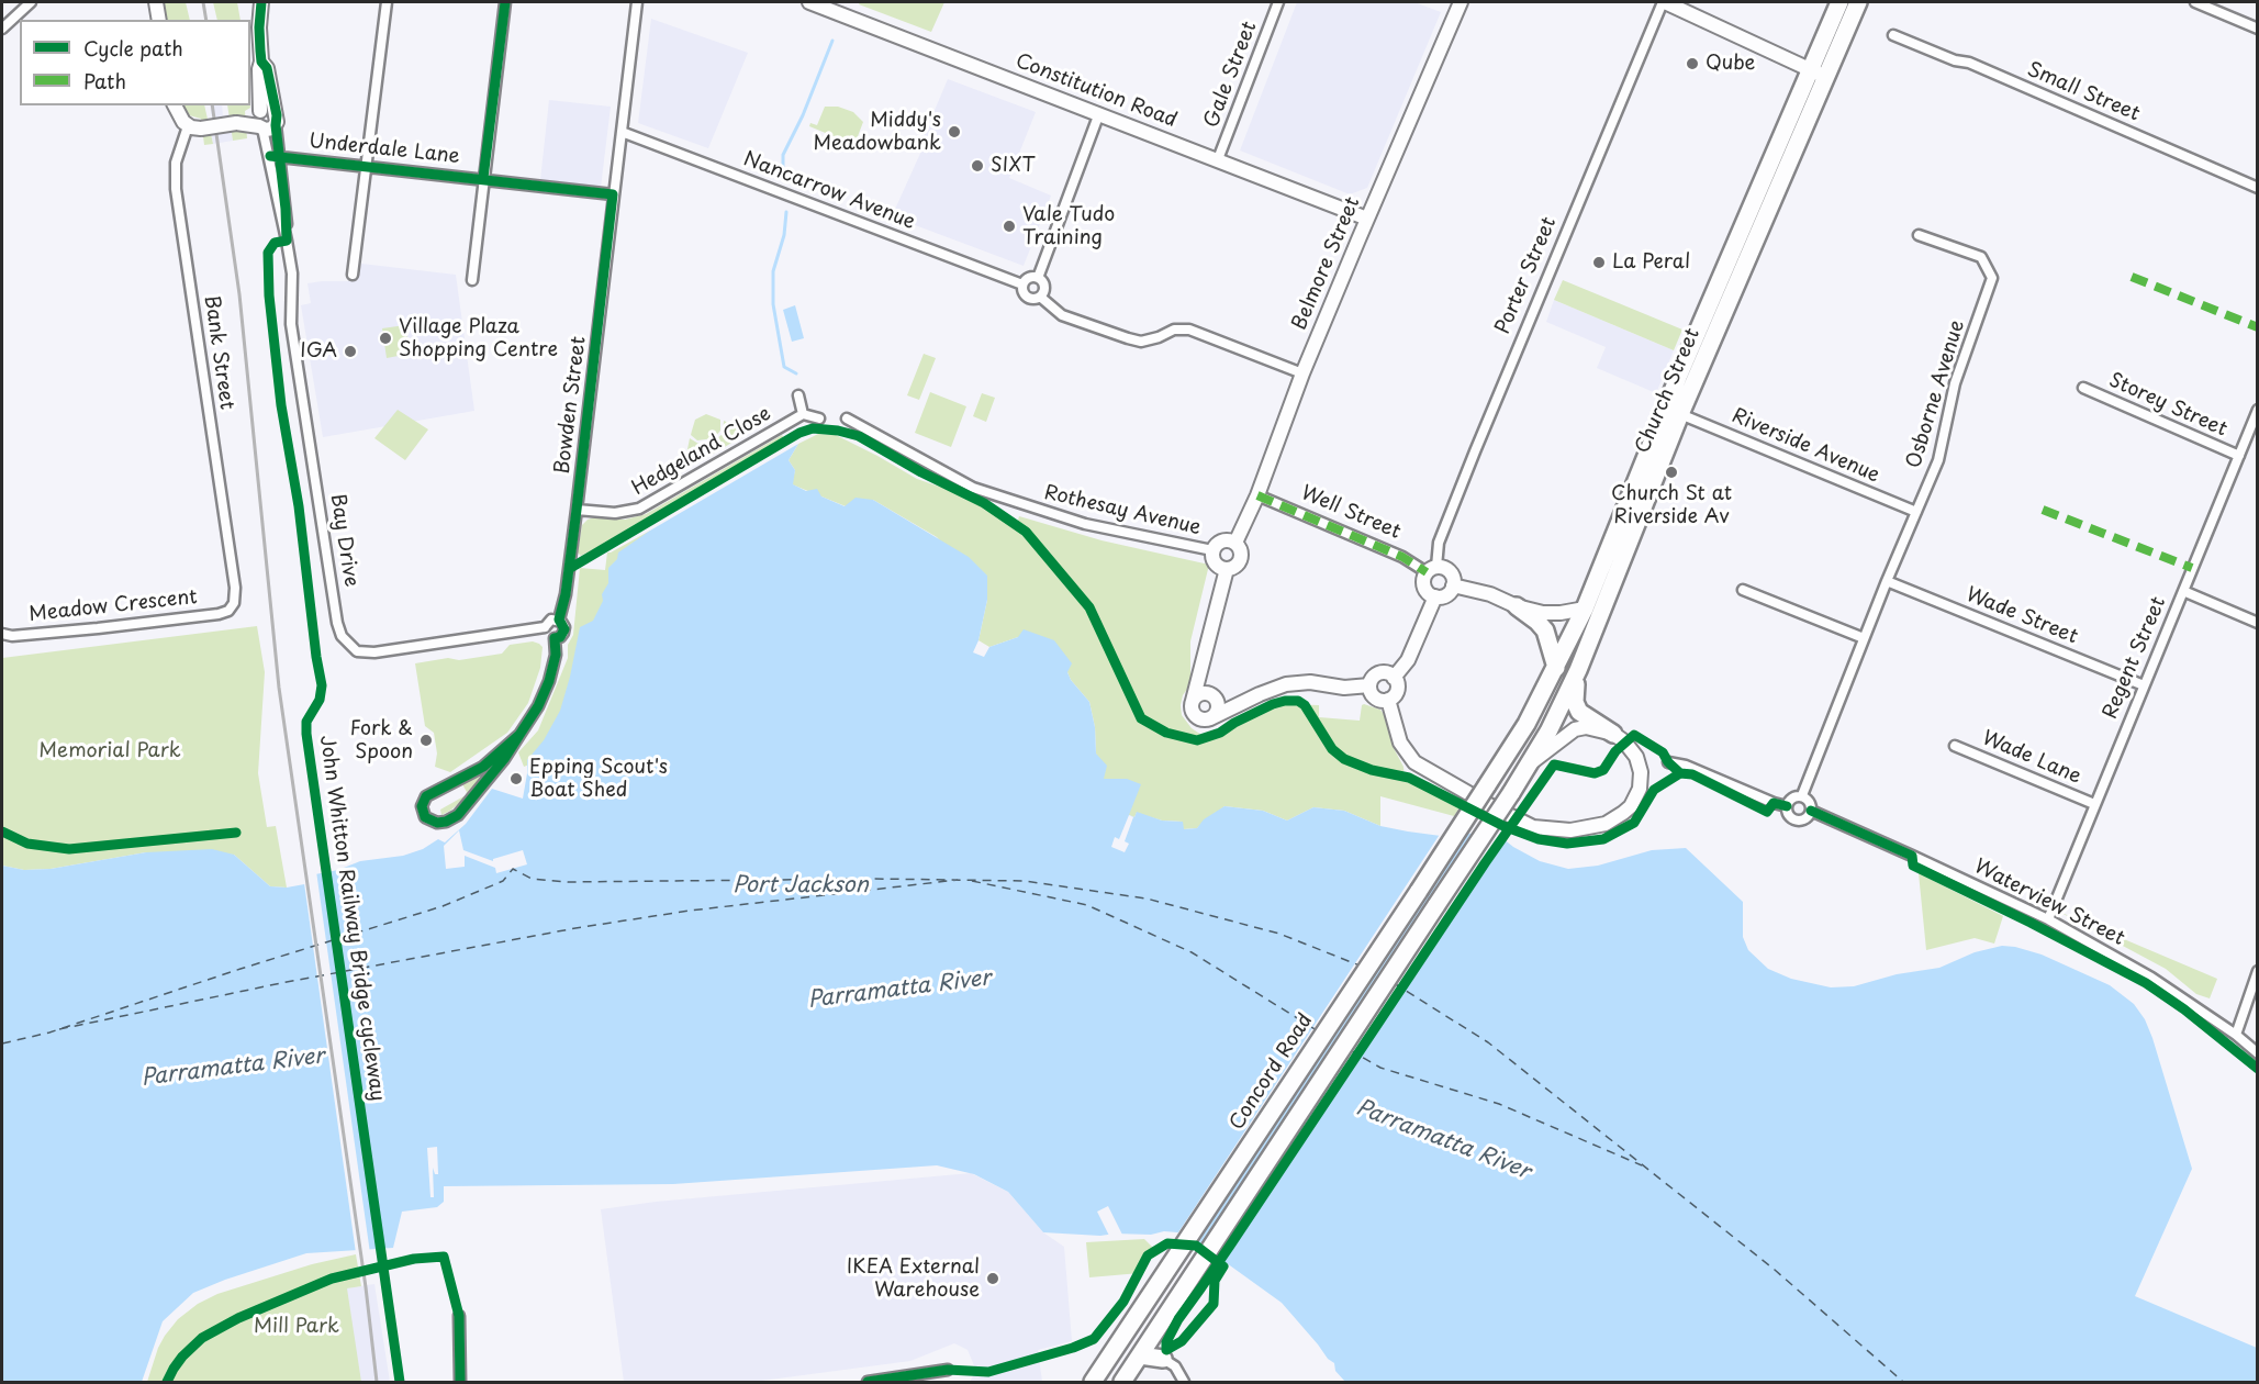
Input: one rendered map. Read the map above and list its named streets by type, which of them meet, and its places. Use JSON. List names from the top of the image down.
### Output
{
  "streets": {
    "highway": ["Church Street", "Concord Road"],
    "main road": ["Constitution Road", "Belmore Street"],
    "street": [
      "Gale Street",
      "Small Street",
      "Underdale Lane",
      "Nancarrow Avenue",
      "Porter Street",
      "Bank Street",
      "Osborne Avenue",
      "Bowden Street",
      "Storey Street",
      "Riverside Avenue",
      "Hedgeland Close",
      "Rothesay Avenue",
      "Well Street",
      "Bay Drive",
      "Meadow Crescent",
      "Wade Street",
      "Regent Street",
      "Wade Lane",
      "Waterview Street"
    ],
    "cycle path": ["John Whitton Railway Bridge cycleway"]
  },
  "crossings": [
    ["Gale Street", "Constitution Road"],
    ["Constitution Road", "Belmore Street"],
    ["Underdale Lane", "Bowden Street"],
    ["Underdale Lane", "Bay Drive"],
    ["Nancarrow Avenue", "Bowden Street"],
    ["Belmore Street", "Rothesay Avenue"],
    ["Belmore Street", "Well Street"],
    ["Porter Street", "Well Street"],
    ["Bank Street", "Meadow Crescent"],
    ["Church Street", "Riverside Avenue"],
    ["Church Street", "Concord Road"],
    ["Osborne Avenue", "Riverside Avenue"],
    ["Osborne Avenue", "Wade Street"],
    ["Osborne Avenue", "Waterview Street"],
    ["Bowden Street", "Hedgeland Close"],
    ["Bowden Street", "Bay Drive"],
    ["Storey Street", "Regent Street"],
    ["Wade Street", "Regent Street"],
    ["Regent Street", "Wade Lane"],
    ["Regent Street", "Waterview Street"]
  ],
  "water": ["Port Jackson", "Parramatta River"],
  "parks": ["Memorial Park", "Mill Park"],
  "places": [
    "Qube",
    "Middy's Meadowbank",
    "SIXT",
    "Vale Tudo Training",
    "La Peral",
    "Village Plaza Shopping Centre",
    "IGA",
    "Church St at Riverside Av",
    "Fork & Spoon",
    "Epping Scout's Boat Shed",
    "IKEA External Warehouse"
  ],
  "legend": ["Cycle path", "Path"]
}
